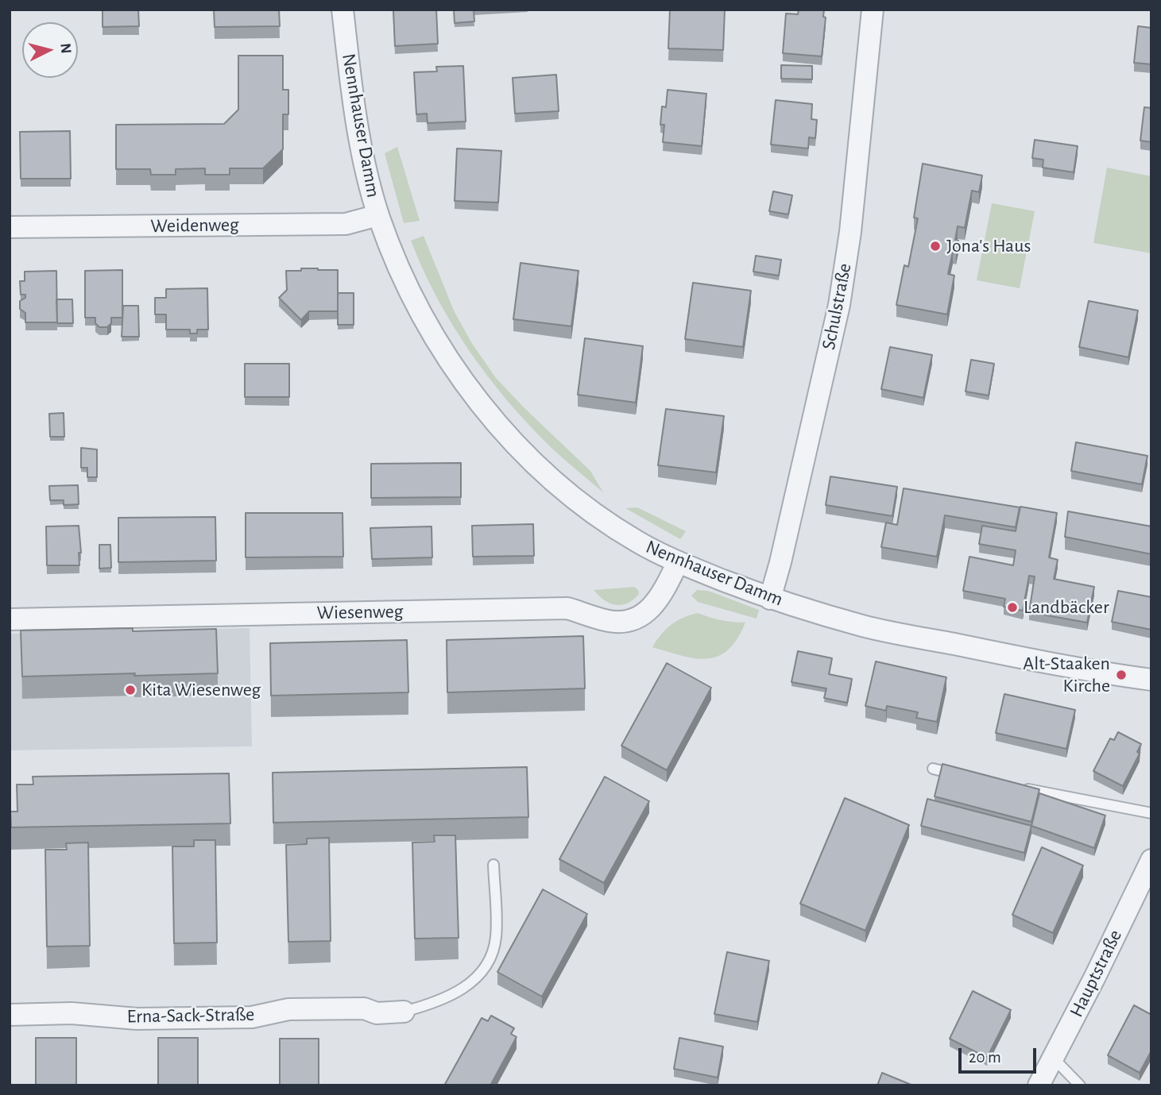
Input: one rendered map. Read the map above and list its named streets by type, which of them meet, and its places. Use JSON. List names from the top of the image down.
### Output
{
  "streets": {
    "street": [
      "Nennhauser Damm",
      "Weidenweg",
      "Schulstraße",
      "Wiesenweg",
      "Hauptstraße",
      "Erna-Sack-Straße"
    ]
  },
  "crossings": [
    ["Nennhauser Damm", "Weidenweg"],
    ["Nennhauser Damm", "Schulstraße"],
    ["Nennhauser Damm", "Wiesenweg"]
  ],
  "places": [
    "Jona's Haus",
    "Landbäcker",
    "Alt-Staaken Kirche",
    "Kita Wiesenweg"
  ],
  "scale_bar": "20 m",
  "north": "right"
}
